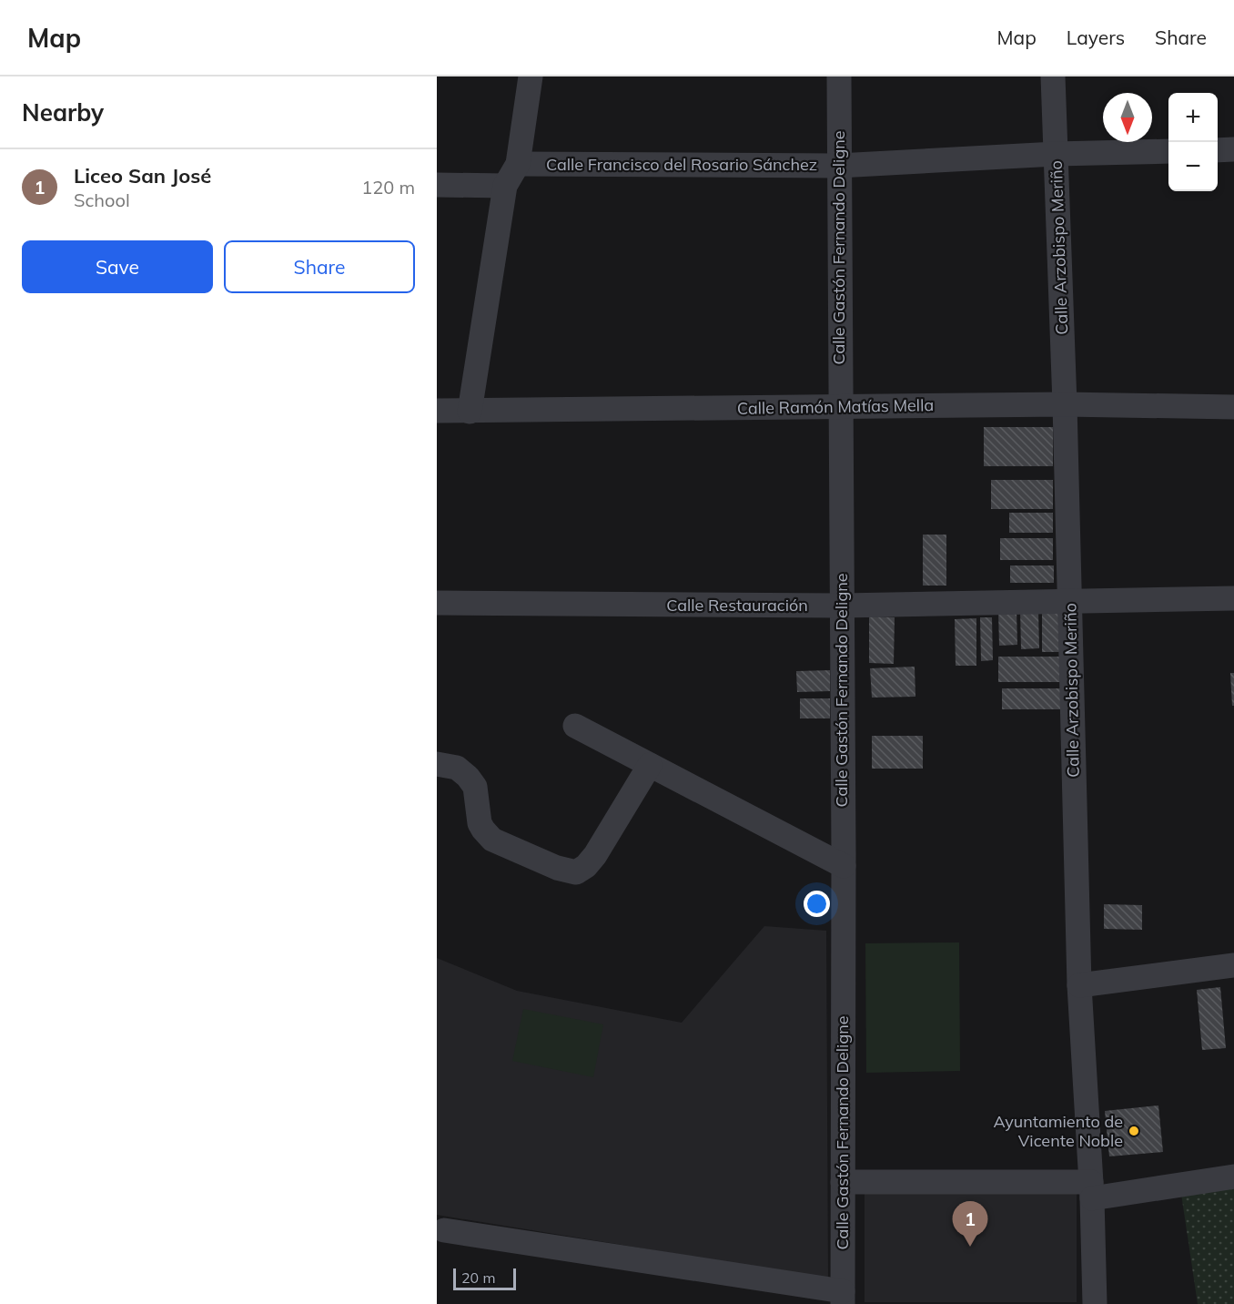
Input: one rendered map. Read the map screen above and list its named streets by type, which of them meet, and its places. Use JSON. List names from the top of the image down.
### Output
{
  "streets": {
    "street": [
      "Calle Francisco del Rosario Sánchez",
      "Calle Gastón Fernando Deligne",
      "Calle Arzobispo Meriño",
      "Calle Ramón Matías Mella",
      "Calle Restauración"
    ]
  },
  "crossings": [
    ["Calle Francisco del Rosario Sánchez", "Calle Gastón Fernando Deligne"],
    ["Calle Francisco del Rosario Sánchez", "Calle Arzobispo Meriño"],
    ["Calle Gastón Fernando Deligne", "Calle Ramón Matías Mella"],
    ["Calle Gastón Fernando Deligne", "Calle Restauración"],
    ["Calle Arzobispo Meriño", "Calle Ramón Matías Mella"],
    ["Calle Arzobispo Meriño", "Calle Restauración"]
  ],
  "places": ["Ayuntamiento de Vicente Noble"],
  "scale_bar": "20 m",
  "north": "bottom",
  "page": {
    "header": "Map",
    "nav": ["Map", "Layers", "Share"],
    "heading": "Nearby",
    "map_buttons": ["+", "−"],
    "list": [
      {
        "mark": "1",
        "name": "Liceo San José",
        "note": "School",
        "value": "120 m"
      }
    ],
    "buttons": ["Save", "Share"],
    "pins": "1",
    "scale": "20 m"
  }
}
